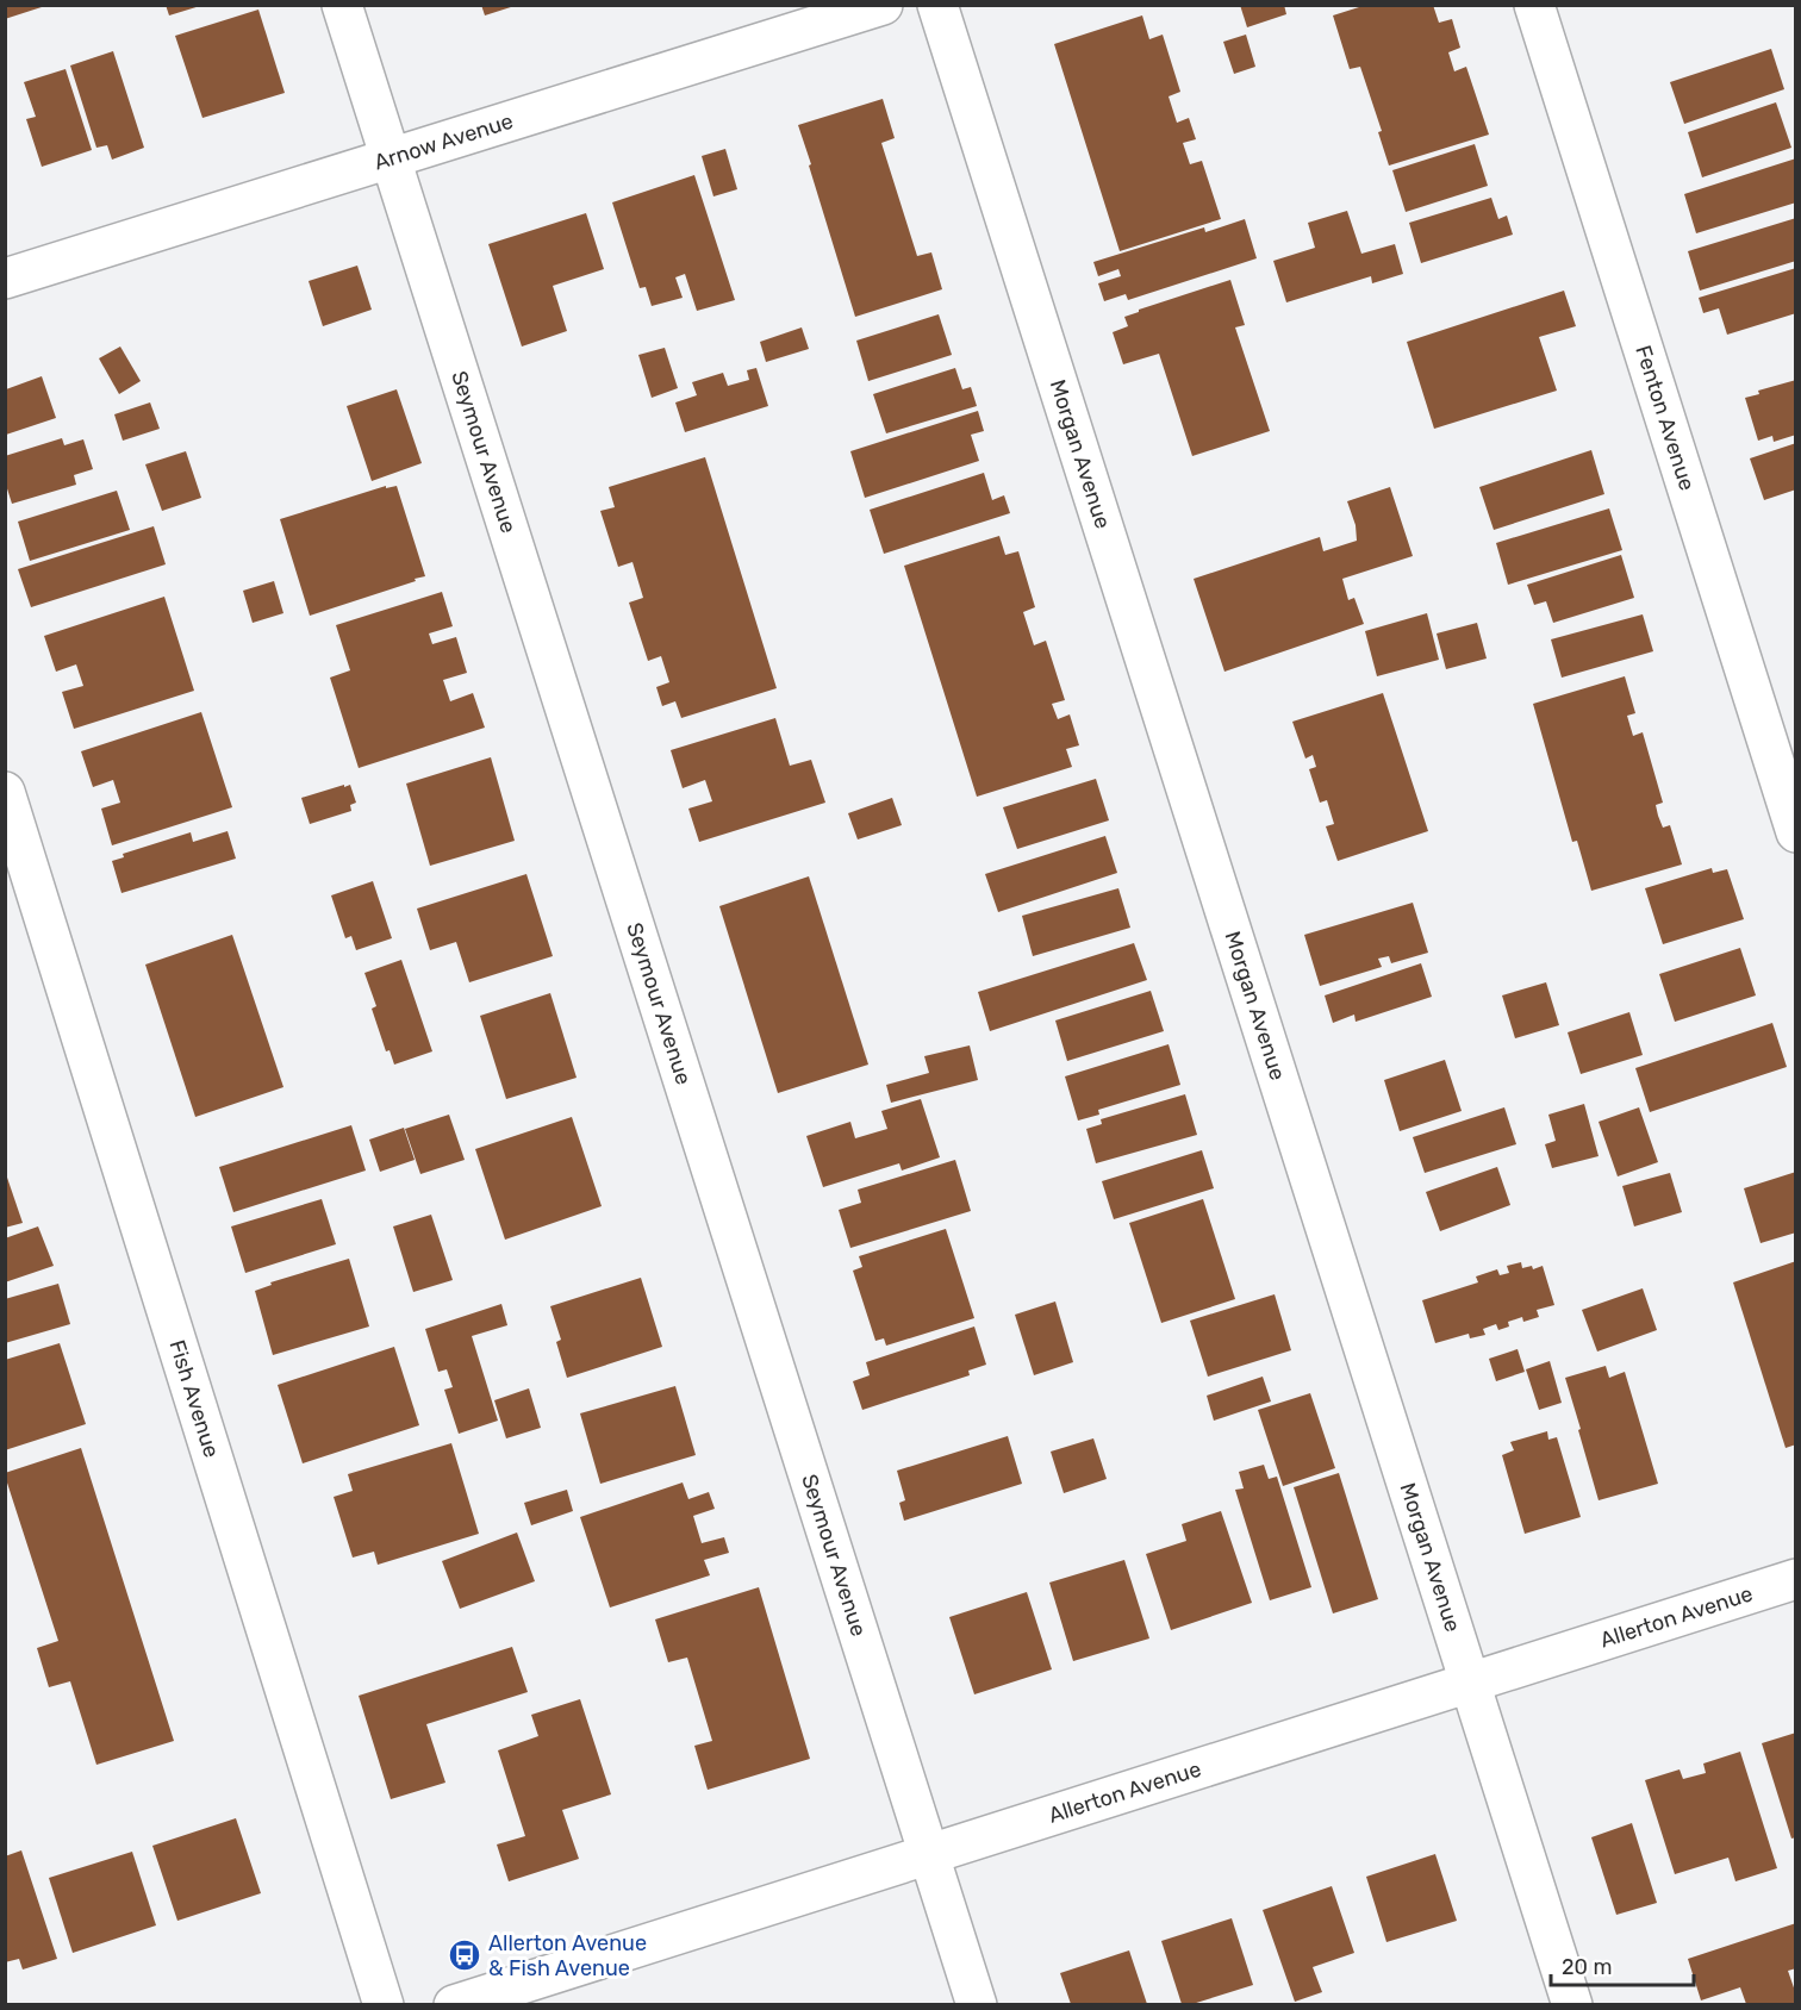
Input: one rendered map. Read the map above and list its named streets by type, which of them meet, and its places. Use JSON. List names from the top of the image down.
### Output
{
  "streets": {
    "street": [
      "Arnow Avenue",
      "Fenton Avenue",
      "Seymour Avenue",
      "Morgan Avenue",
      "Fish Avenue",
      "Allerton Avenue"
    ]
  },
  "crossings": [
    ["Arnow Avenue", "Seymour Avenue"],
    ["Seymour Avenue", "Allerton Avenue"],
    ["Morgan Avenue", "Allerton Avenue"]
  ],
  "places": {
    "bus stop": ["Allerton Avenue & Fish Avenue"]
  },
  "scale_bar": "20 m"
}
